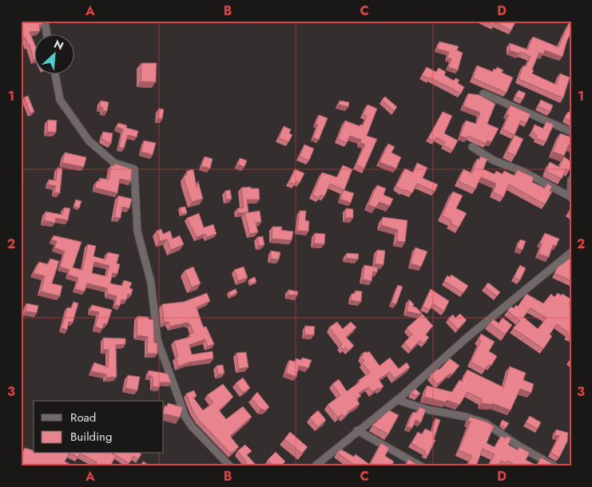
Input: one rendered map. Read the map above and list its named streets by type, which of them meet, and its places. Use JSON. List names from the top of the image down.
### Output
{
  "legend": ["Road", "Building"],
  "north": "top right",
  "grid": {
    "columns": [
      "A",
      "B",
      "C",
      "D"
    ],
    "rows": ["1", "2", "3"]
  }
}
